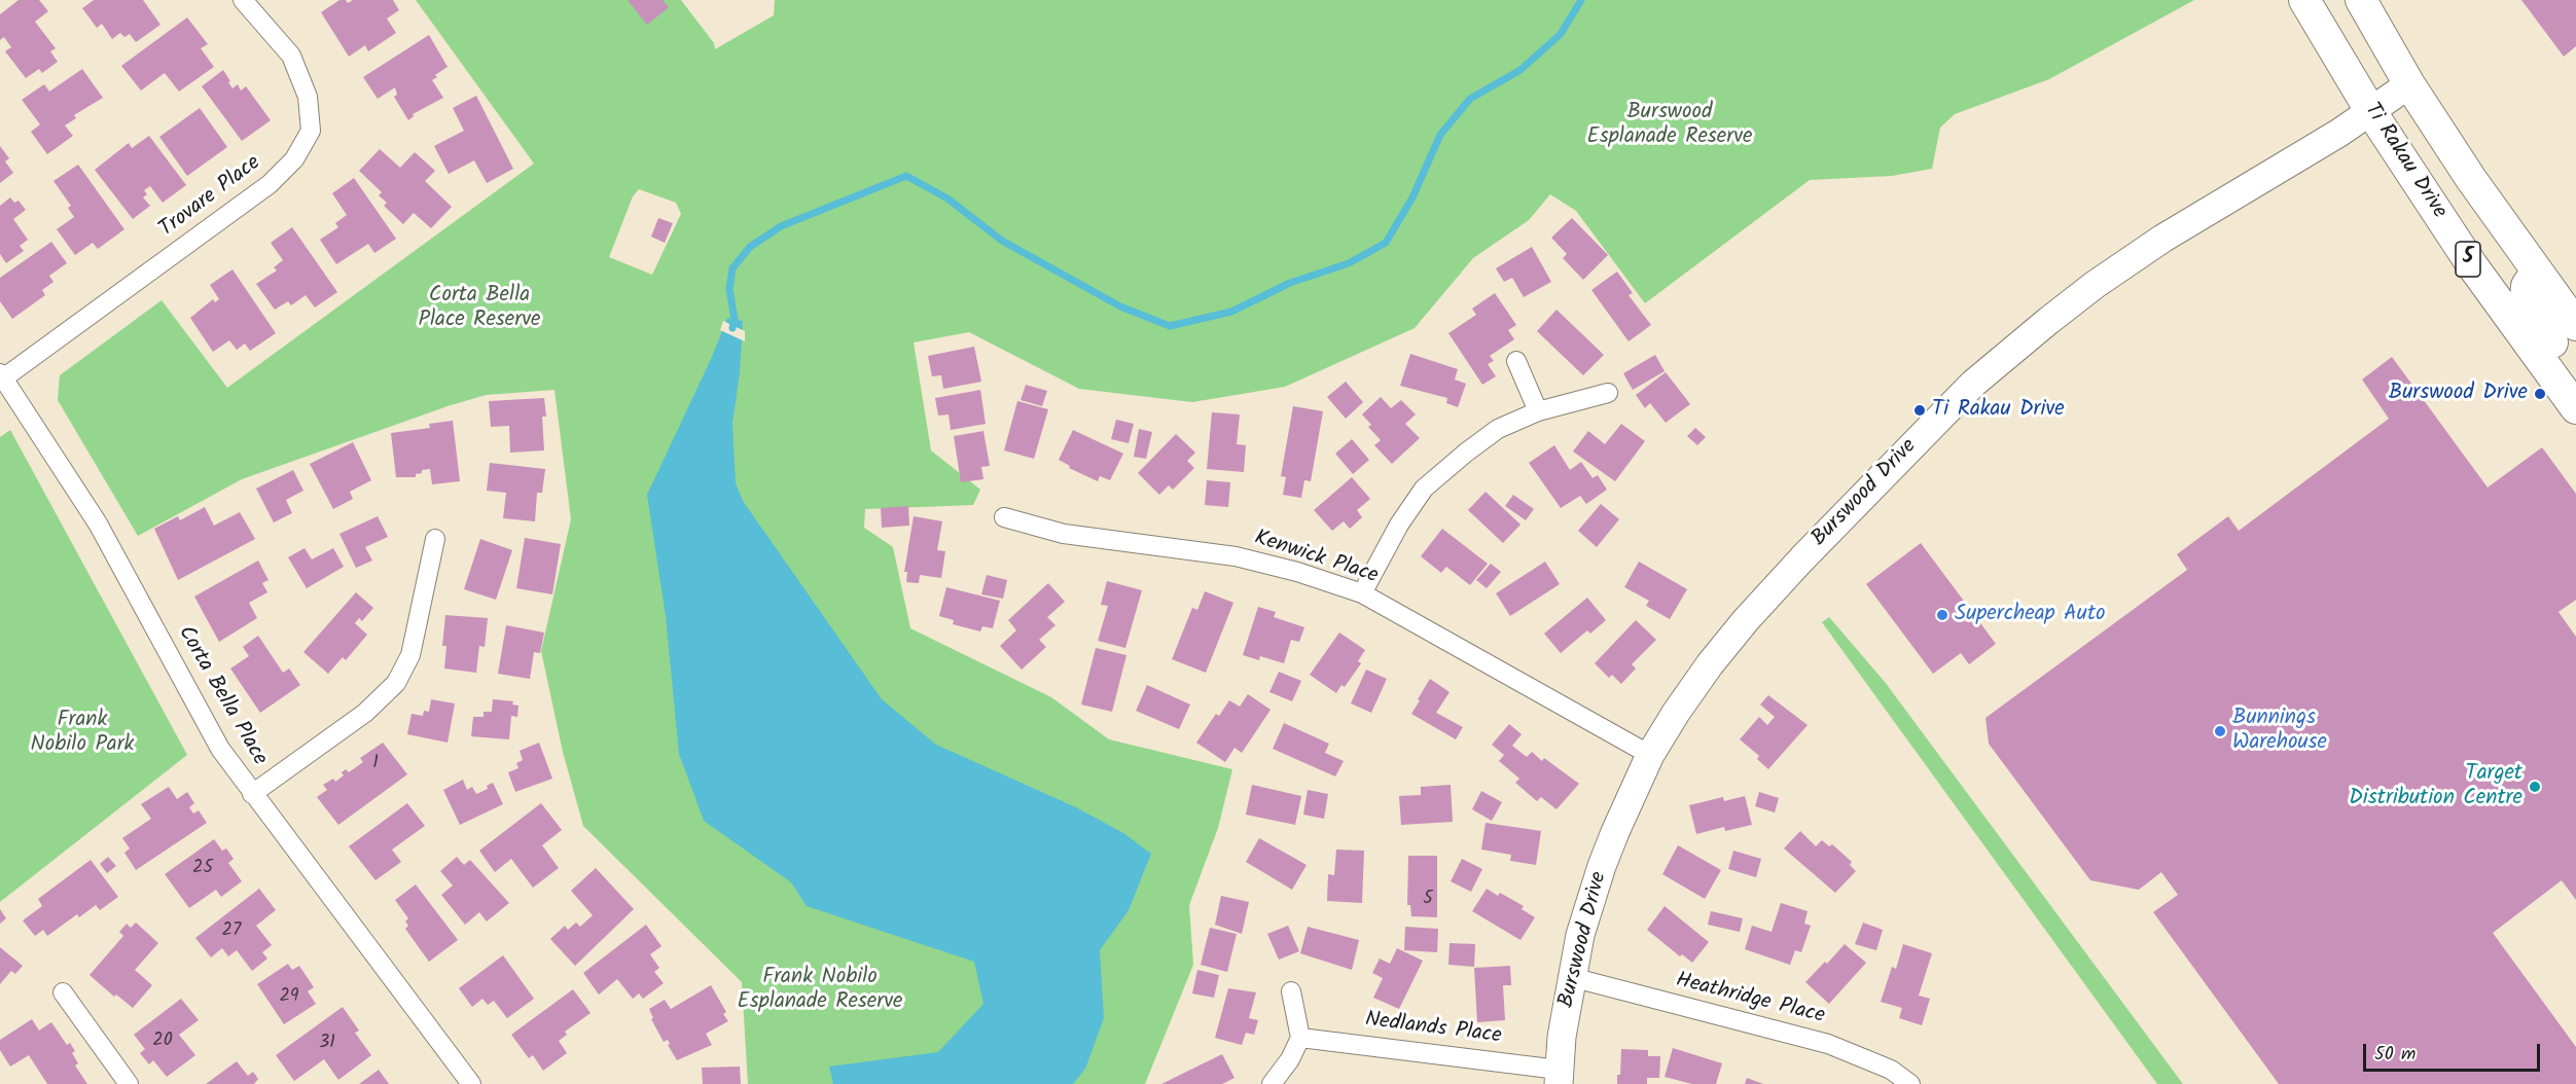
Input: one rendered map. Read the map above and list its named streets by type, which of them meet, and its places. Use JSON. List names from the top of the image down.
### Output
{
  "streets": {
    "main road": ["Ti Rakau Drive", "5"],
    "street": [
      "Trovare Place",
      "Burswood Drive",
      "Kenwick Place",
      "Corta Bella Place",
      "Heathridge Place",
      "Nedlands Place"
    ]
  },
  "crossings": [
    ["Ti Rakau Drive", "Burswood Drive"],
    ["Trovare Place", "Corta Bella Place"],
    ["5", "Burswood Drive"],
    ["Burswood Drive", "Kenwick Place"],
    ["Burswood Drive", "Heathridge Place"],
    ["Burswood Drive", "Nedlands Place"]
  ],
  "parks": [
    "Burswood Esplanade Reserve",
    "Corta Bella Place Reserve",
    "Frank Nobilo Park",
    "Frank Nobilo Esplanade Reserve"
  ],
  "places": [
    "Burswood Drive",
    "Ti Rakau Drive",
    "Supercheap Auto",
    "Bunnings Warehouse",
    "Target Distribution Centre"
  ],
  "house_numbers": [
    "1",
    "25",
    "5",
    "27",
    "29",
    "20",
    "31"
  ],
  "scale_bar": "50 m"
}
